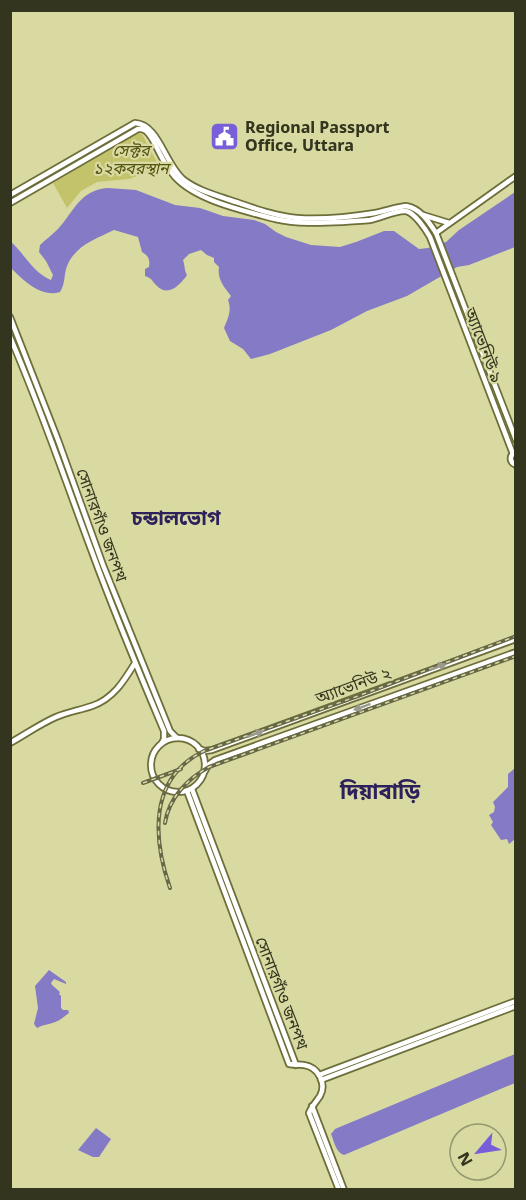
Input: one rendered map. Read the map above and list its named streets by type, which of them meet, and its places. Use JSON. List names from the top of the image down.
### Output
{
  "streets": {
    "main road": ["অ্যাভেনিউ ৯", "সোনারগাঁও জনপথ", "অ্যাভেনিউ ২"]
  },
  "crossings": [
    ["সোনারগাঁও জনপথ", "অ্যাভেনিউ ২"]
  ],
  "districts": ["চন্ডালভোগ", "দিয়াবাড়ি"],
  "parks": ["সেক্টর ১২কবরস্থান"],
  "places": {
    "public building": ["Regional Passport Office, Uttara"]
  },
  "north": "bottom left"
}
